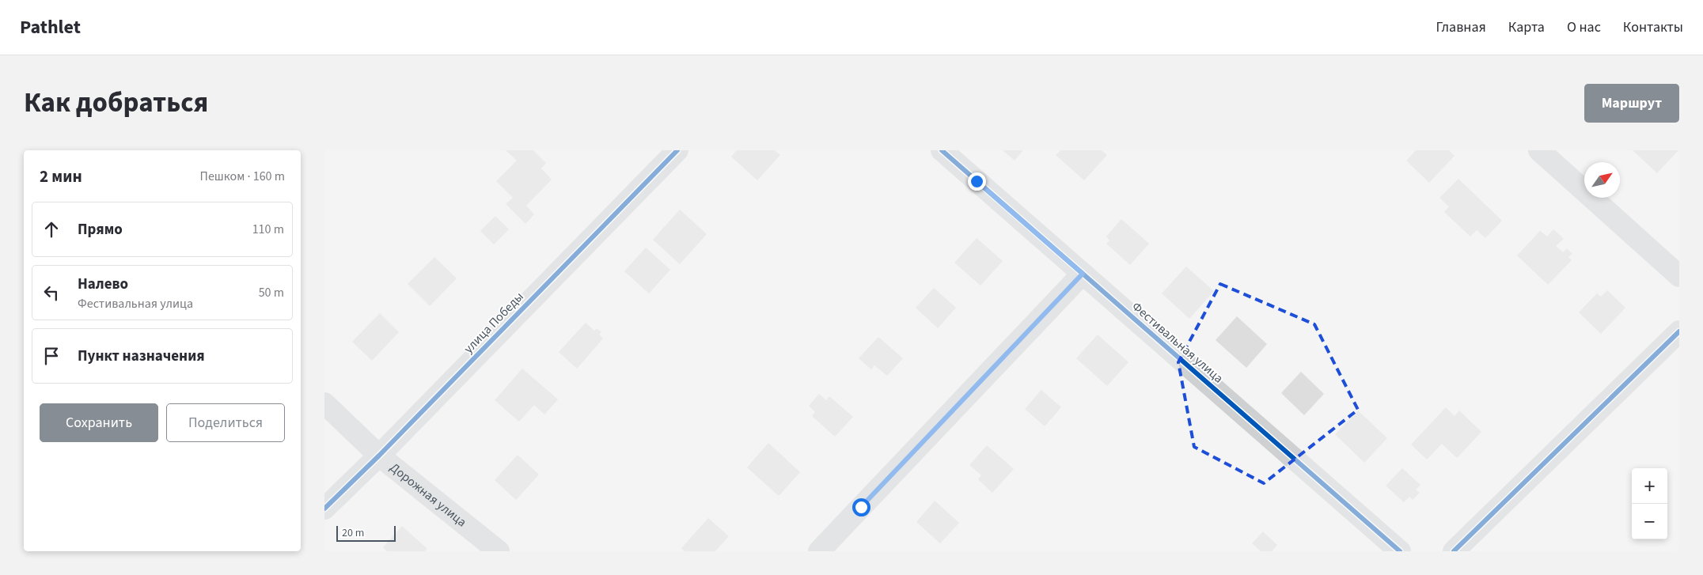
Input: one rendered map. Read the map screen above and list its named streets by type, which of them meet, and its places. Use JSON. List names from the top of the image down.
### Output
{
  "streets": {
    "street": ["улица Победы", "Фестивальная улица", "Дорожная улица"]
  },
  "crossings": [
    ["улица Победы", "Дорожная улица"]
  ],
  "scale_bar": "20 m",
  "north": "top right",
  "page": {
    "header": "Pathlet",
    "nav": [
      "Главная",
      "Карта",
      "О нас",
      "Контакты"
    ],
    "title": "Как добраться",
    "buttons": [
      "Маршрут",
      ["Сохранить", "Поделиться"]
    ],
    "heading": ["2 мин", "Пешком · 160 m"],
    "list": [
      ["Прямо", "110 m"],
      ["Налево", "Фестивальная улица", "50 m"],
      "Пункт назначения"
    ],
    "map_buttons": ["+", "−"],
    "scale": "20 m"
  }
}
